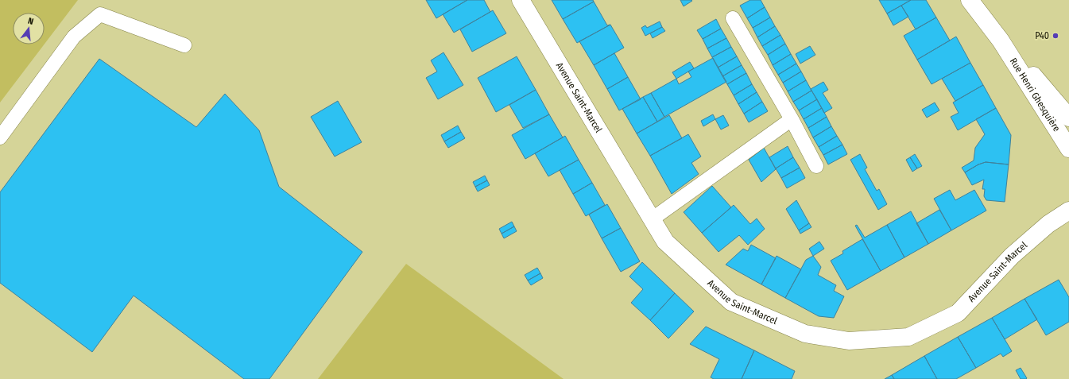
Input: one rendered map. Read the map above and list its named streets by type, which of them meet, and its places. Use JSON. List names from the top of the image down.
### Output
{
  "streets": {
    "street": ["Rue Henri Ghesquière", "Avenue Saint-Marcel"]
  },
  "places": ["P40"],
  "north": "top"
}
